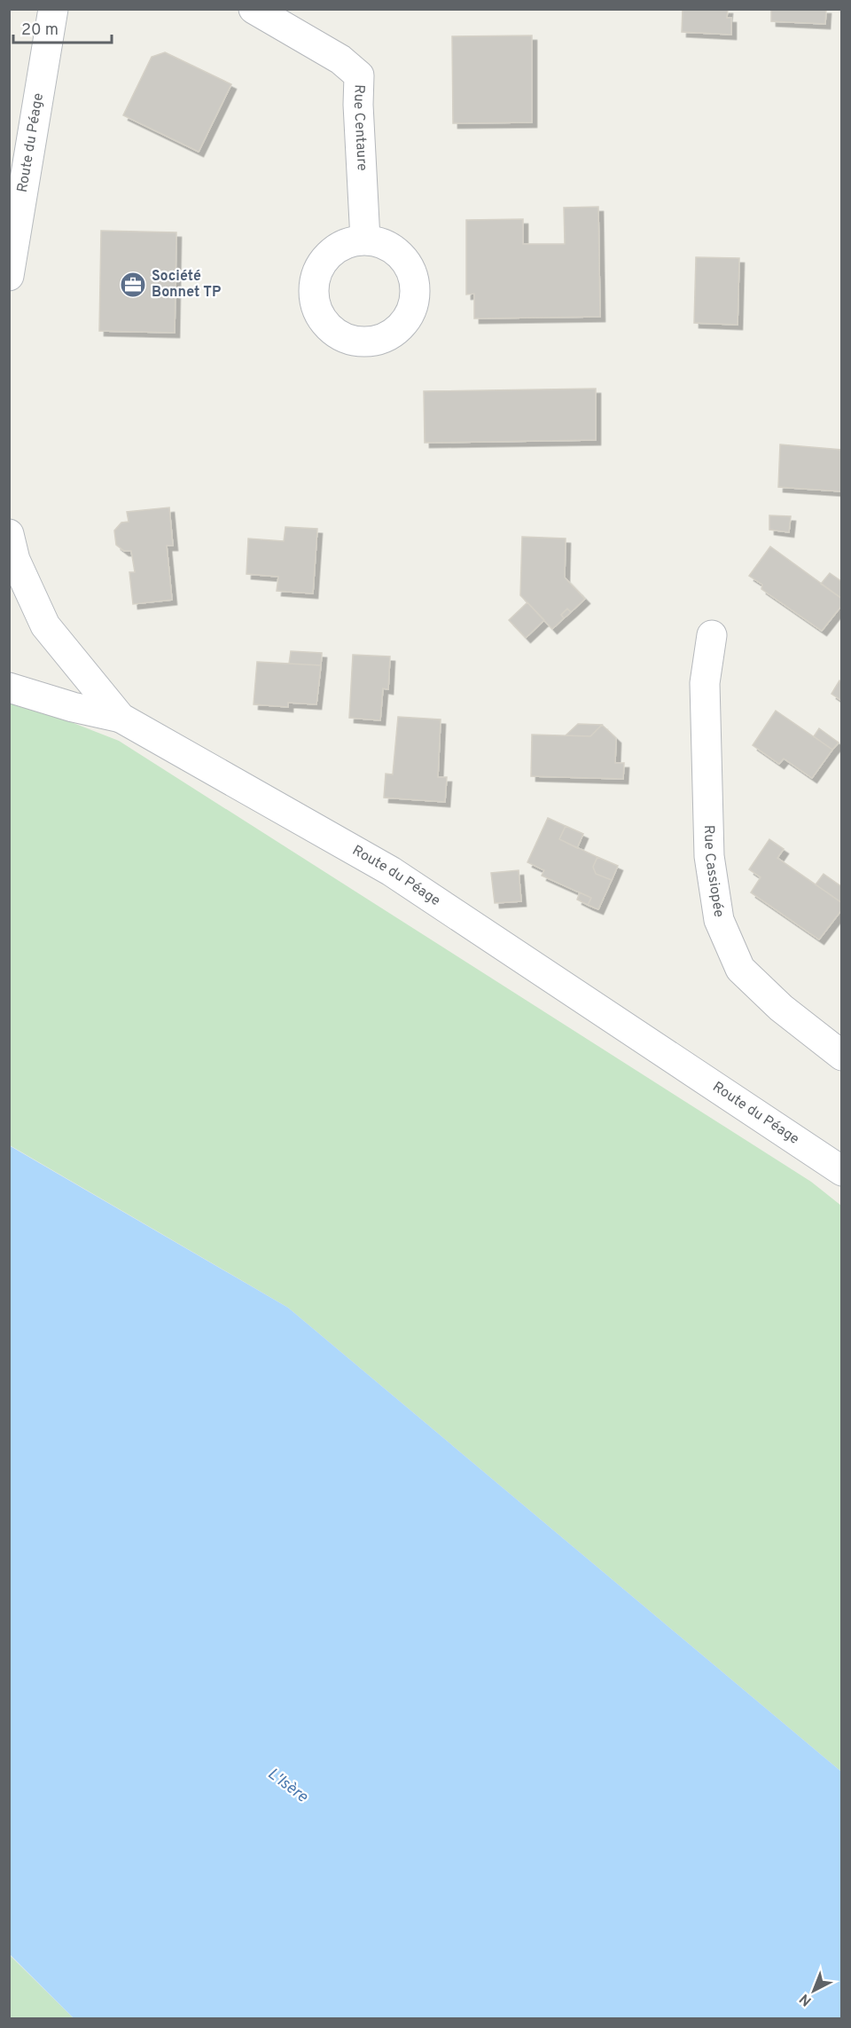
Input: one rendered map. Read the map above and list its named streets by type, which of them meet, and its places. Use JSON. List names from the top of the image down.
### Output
{
  "streets": {
    "street": ["Rue Centaure", "Route du Péage", "Rue Cassiopée"]
  },
  "water": ["L'Isère"],
  "places": {
    "office": ["Société Bonnet TP"]
  },
  "scale_bar": "20 m",
  "north": "bottom left"
}
